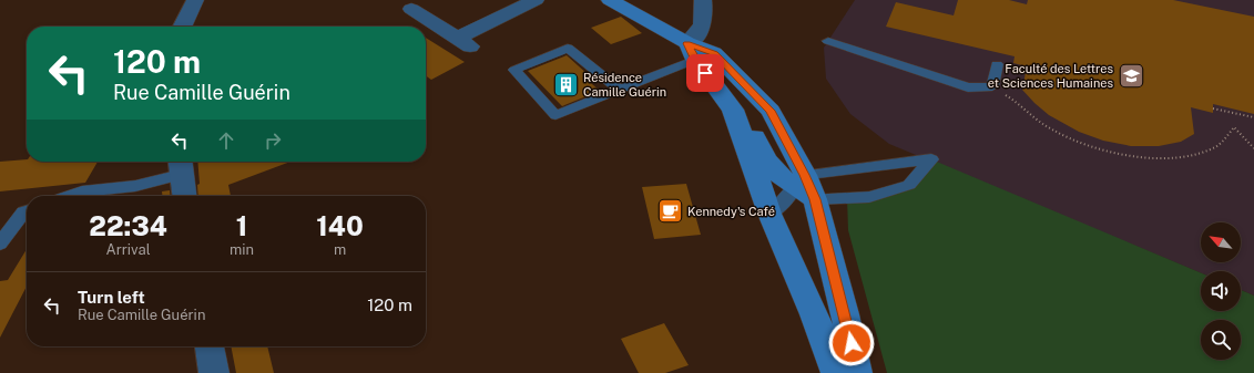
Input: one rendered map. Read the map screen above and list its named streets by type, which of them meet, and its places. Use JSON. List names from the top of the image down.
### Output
{
  "places": {
    "school or university": ["Faculté des Lettres et Sciences Humaines"],
    "building": ["Résidence Camille Guérin"],
    "cafe": ["Kennedy's Café"]
  },
  "north": "top left",
  "page": {
    "turn": ["120 m", "Rue Camille Guérin"],
    "eta": [
      "22:34",
      "Arrival",
      "1",
      "min",
      "140",
      "m"
    ],
    "list": [
      {
        "name": "Turn left",
        "note": "Rue Camille Guérin",
        "value": "120 m"
      }
    ]
  }
}
